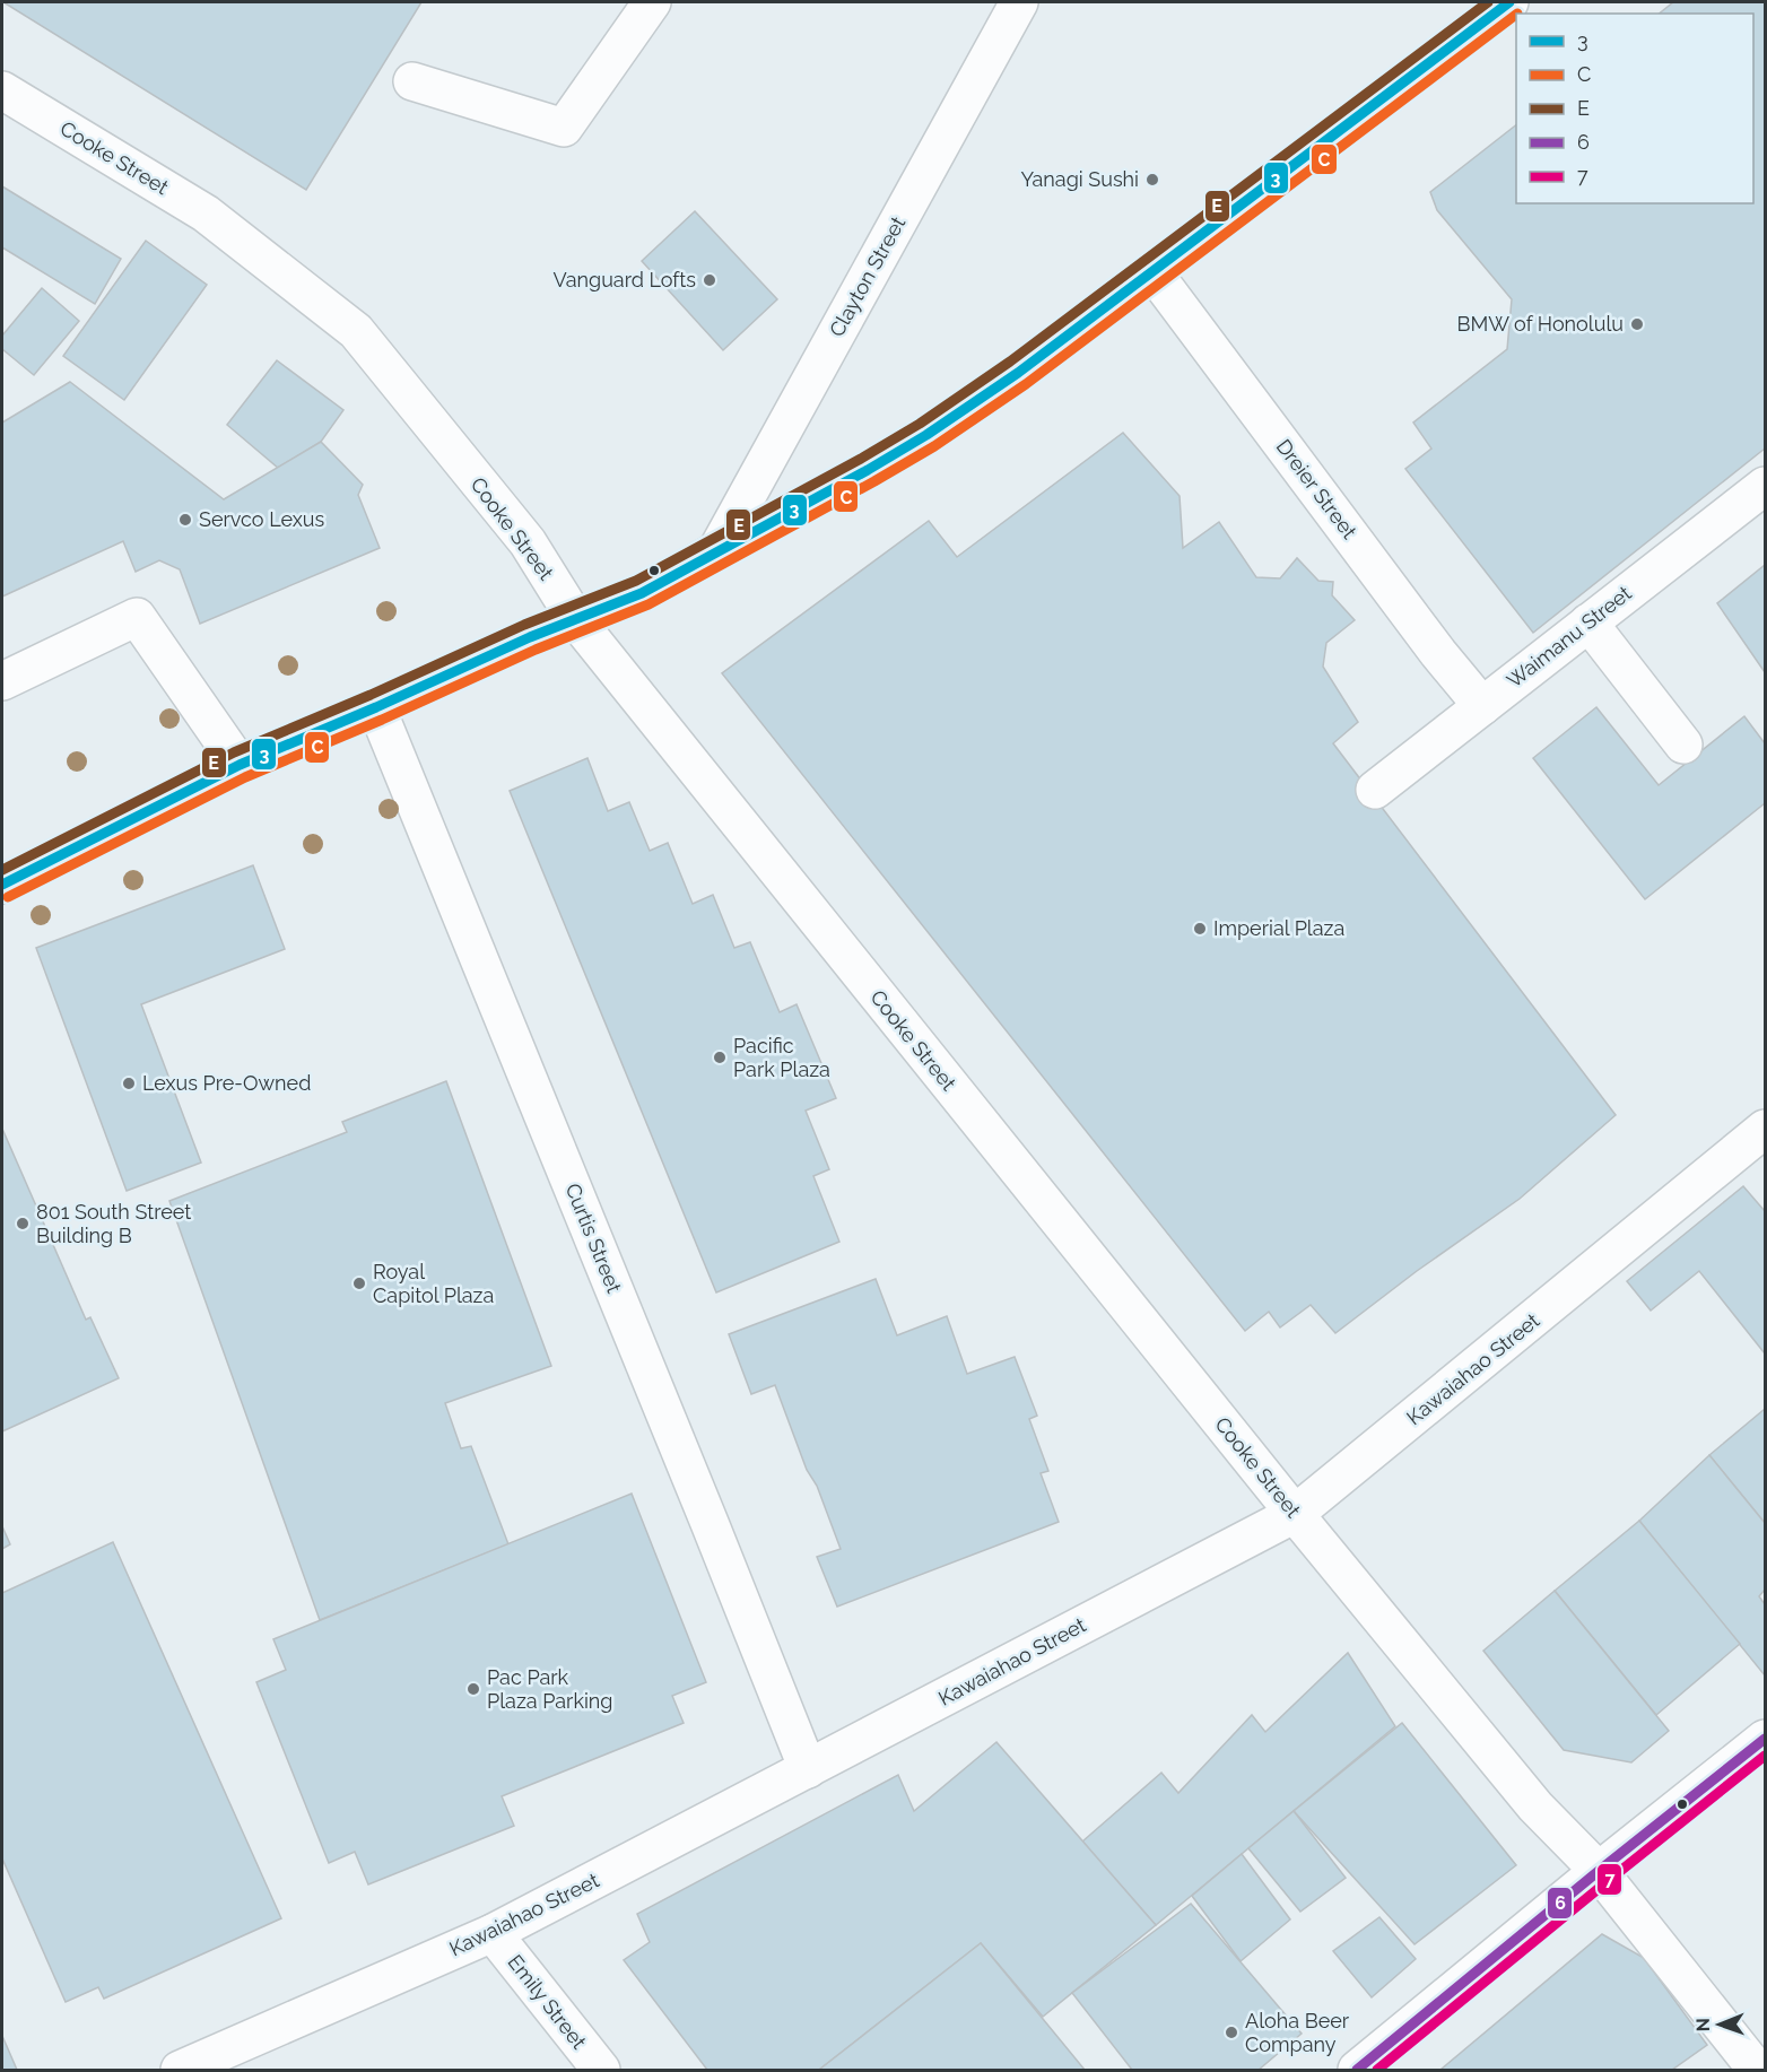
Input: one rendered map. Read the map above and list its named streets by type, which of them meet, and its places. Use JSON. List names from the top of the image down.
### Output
{
  "streets": {
    "street": [
      "Cooke Street",
      "Clayton Street",
      "Dreier Street",
      "Waimanu Street",
      "Curtis Street",
      "Kawaiahao Street",
      "Emily Street"
    ]
  },
  "crossings": [
    ["Cooke Street", "Kawaiahao Street"],
    ["Dreier Street", "Waimanu Street"],
    ["Curtis Street", "Kawaiahao Street"],
    ["Kawaiahao Street", "Emily Street"]
  ],
  "places": [
    "Yanagi Sushi",
    "Vanguard Lofts",
    "BMW of Honolulu",
    "Servco Lexus",
    "Imperial Plaza",
    "Pacific Park Plaza",
    "Lexus Pre-Owned",
    "801 South Street Building B",
    "Royal Capitol Plaza",
    "Pac Park Plaza Parking",
    "Aloha Beer Company"
  ],
  "lines": [
    "transit line 3",
    "transit line E",
    "transit line C",
    "transit line 6",
    "transit line 7"
  ],
  "legend": [
    "3",
    "C",
    "E",
    "6",
    "7"
  ],
  "north": "left"
}
